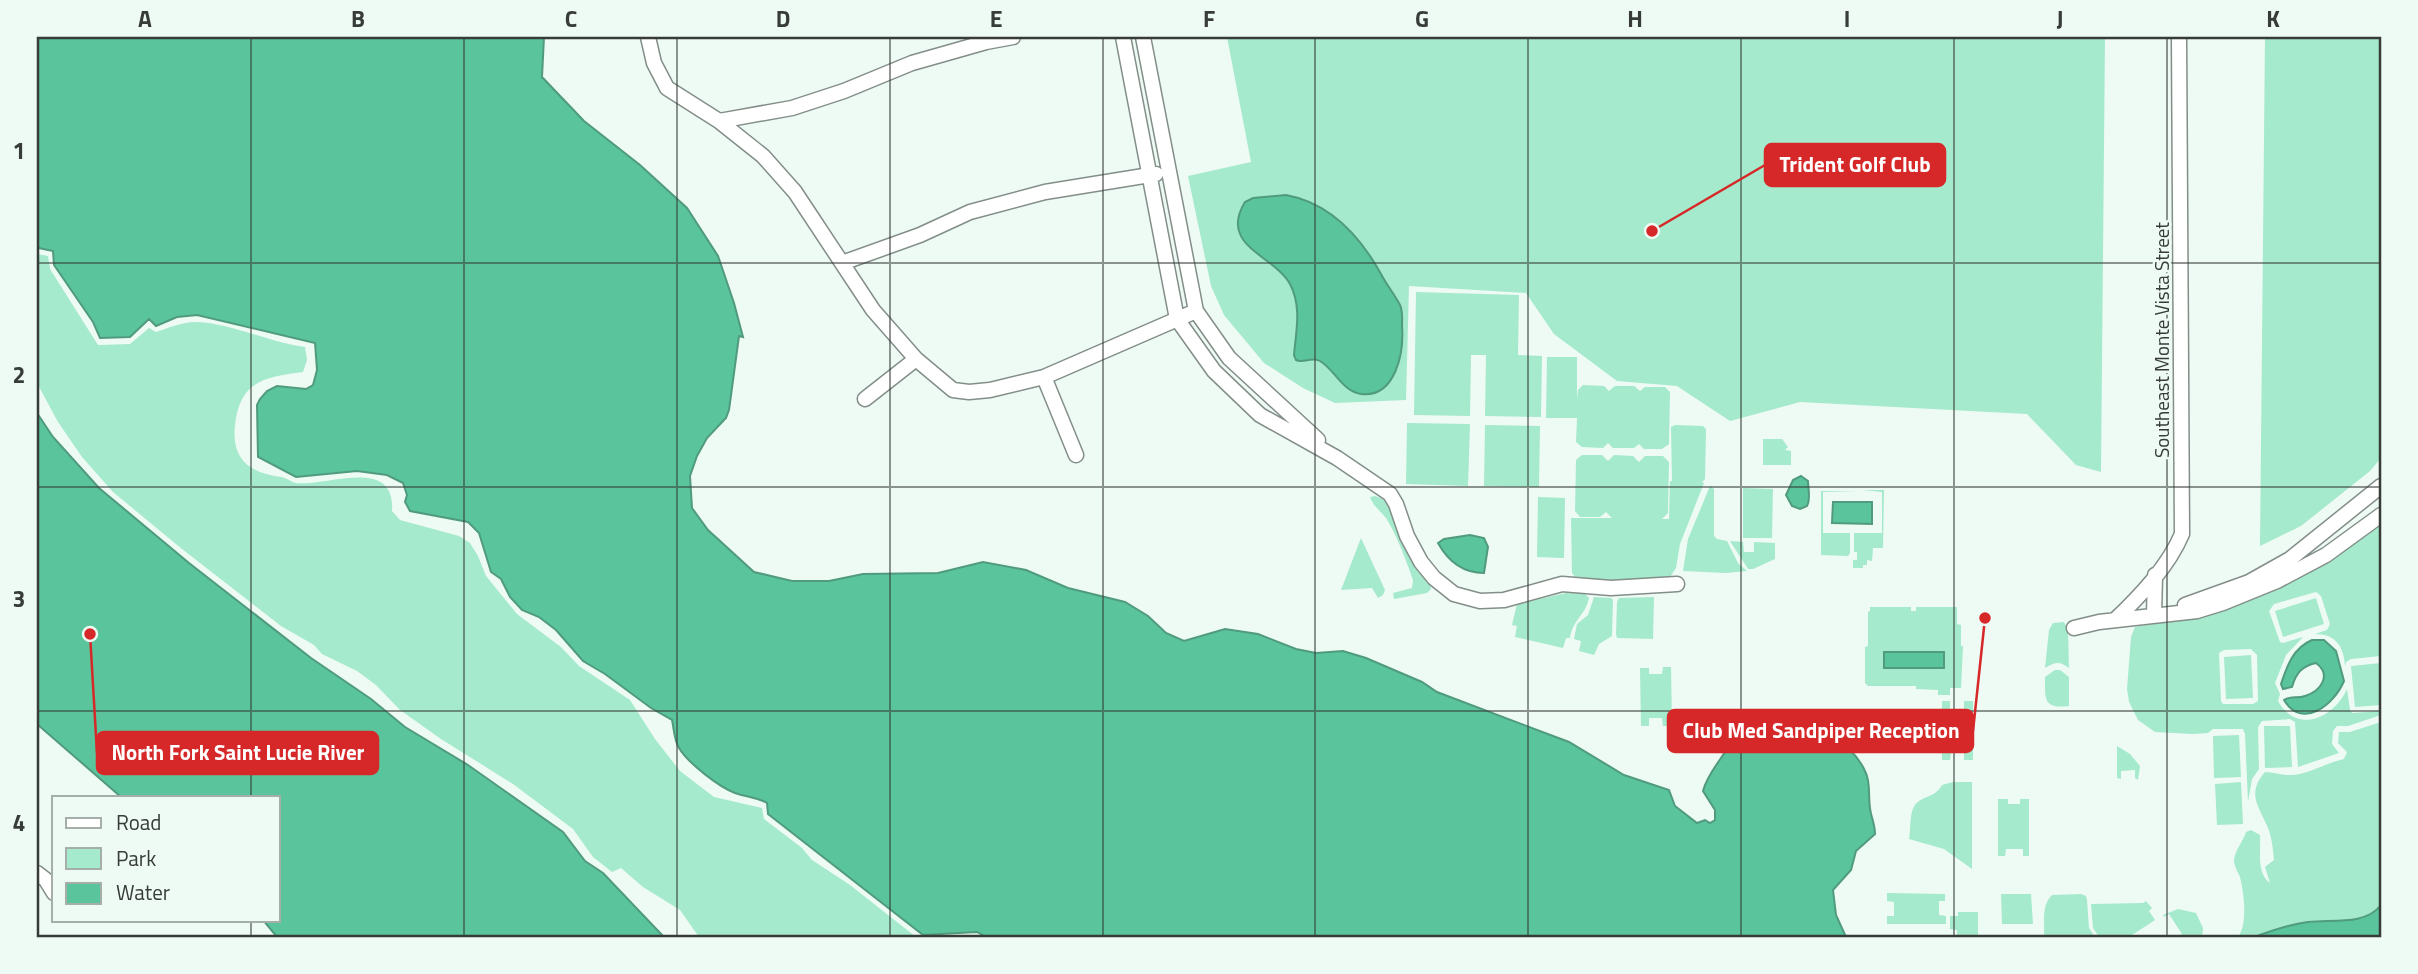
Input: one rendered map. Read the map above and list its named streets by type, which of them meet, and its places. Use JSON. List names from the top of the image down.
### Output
{
  "streets": {
    "street": ["Southeast Monte Vista Street"]
  },
  "places": ["Trident Golf Club", "Club Med Sandpiper Reception", "North Fork Saint Lucie River"],
  "legend": ["Road", "Park", "Water"],
  "grid": {
    "columns": [
      "A",
      "B",
      "C",
      "D",
      "E",
      "F",
      "G",
      "H",
      "I",
      "J",
      "K"
    ],
    "rows": [
      "1",
      "2",
      "3",
      "4"
    ]
  }
}
